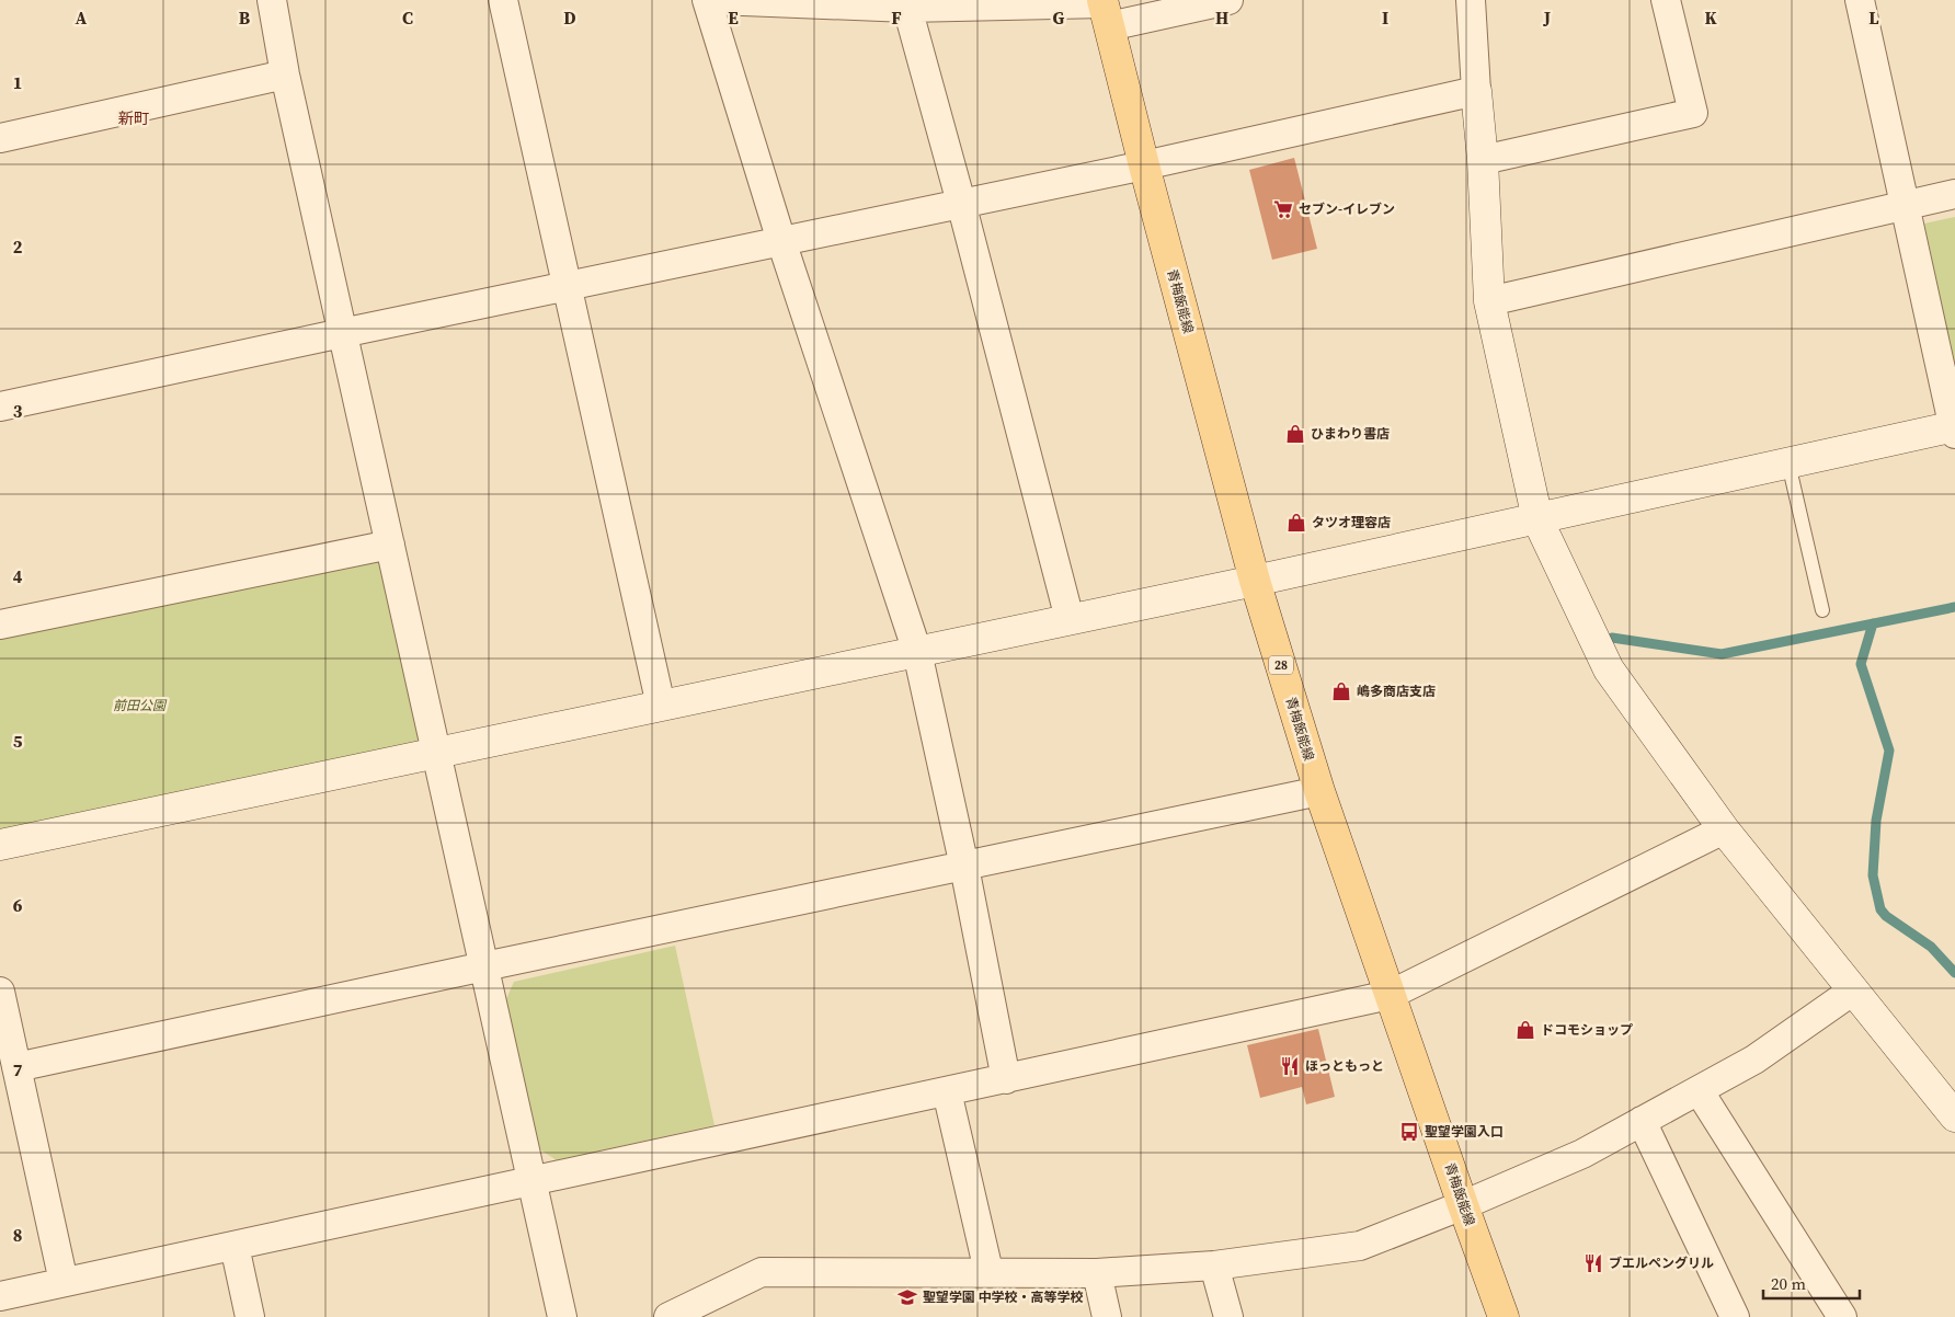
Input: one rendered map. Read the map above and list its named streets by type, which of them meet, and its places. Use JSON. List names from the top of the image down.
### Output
{
  "streets": {
    "main road": ["青梅飯能線", "28"]
  },
  "districts": ["新町"],
  "parks": ["前田公園"],
  "places": {
    "supermarket": ["セブン-イレブン"],
    "shop": [
      "ひまわり書店",
      "タツオ理容店",
      "嶋多商店支店",
      "ドコモショップ"
    ],
    "restaurant": ["ほっともっと", "ブエルペングリル"],
    "bus stop": ["聖望学園入口"],
    "school or university": ["聖望学園 中学校・高等学校"]
  },
  "scale_bar": "20 m",
  "grid": {
    "columns": [
      "A",
      "B",
      "C",
      "D",
      "E",
      "F",
      "G",
      "H",
      "I",
      "J",
      "K",
      "L"
    ],
    "rows": [
      "1",
      "2",
      "3",
      "4",
      "5",
      "6",
      "7",
      "8"
    ]
  }
}
